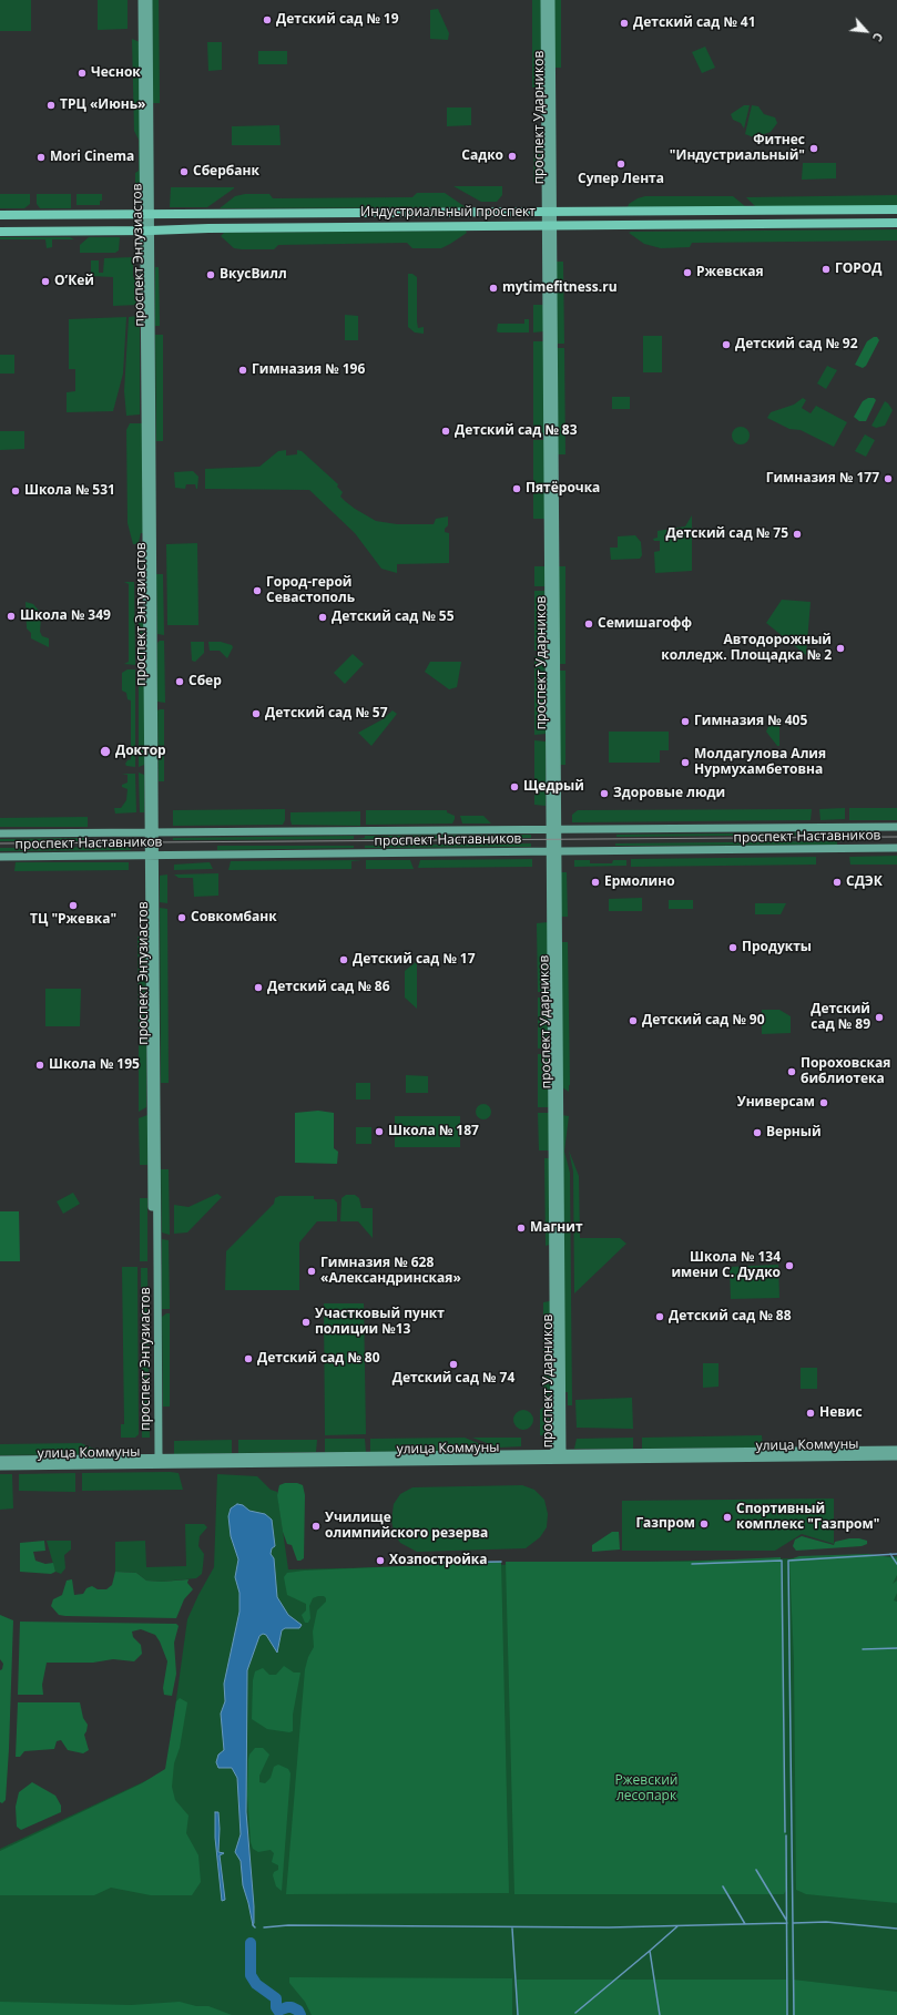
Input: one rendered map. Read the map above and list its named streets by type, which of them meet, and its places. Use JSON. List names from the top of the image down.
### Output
{
  "streets": {
    "main road": ["Индустриальный проспект"],
    "street": [
      "проспект Ударников",
      "проспект Энтузиастов",
      "проспект Наставников",
      "улица Коммуны"
    ]
  },
  "crossings": [
    ["проспект Ударников", "Индустриальный проспект"],
    ["проспект Ударников", "проспект Наставников"],
    ["проспект Ударников", "улица Коммуны"],
    ["Индустриальный проспект", "проспект Энтузиастов"],
    ["проспект Энтузиастов", "проспект Наставников"],
    ["проспект Энтузиастов", "улица Коммуны"]
  ],
  "parks": ["Ржевский лесопарк"],
  "places": [
    "Детский сад № 19",
    "Детский сад № 41",
    "Чеснок",
    "ТРЦ «Июнь»",
    "Фитнес \"Индустриальный\"",
    "Садко",
    "Mori Cinema",
    "Супер Лента",
    "Сбербанк",
    "ГОРОД",
    "Ржевская",
    "ВкусВилл",
    "О’Кей",
    "mytimefitness.ru",
    "Детский сад № 92",
    "Гимназия № 196",
    "Детский сад № 83",
    "Гимназия № 177",
    "Пятёрочка",
    "Школа № 531",
    "Детский сад № 75",
    "Город-герой Севастополь",
    "Школа № 349",
    "Детский сад № 55",
    "Семишагофф",
    "Автодорожный колледж. Площадка № 2",
    "Сбер",
    "Детский сад № 57",
    "Гимназия № 405",
    "Доктор",
    "Молдагулова Алия Нурмухамбетовна",
    "Щедрый",
    "Здоровые люди",
    "Ермолино",
    "СДЭК",
    "ТЦ \"Ржевка\"",
    "Совкомбанк",
    "Продукты",
    "Детский сад № 17",
    "Детский сад № 86",
    "Детский сад № 89",
    "Детский сад № 90",
    "Школа № 195",
    "Пороховская библиотека",
    "Универсам",
    "Школа № 187",
    "Верный",
    "Магнит",
    "Школа № 134 имени С. Дудко",
    "Гимназия № 628 «Александринская»",
    "Детский сад № 88",
    "Участковый пункт полиции №13",
    "Детский сад № 80",
    "Детский сад № 74",
    "Невис",
    "Cпортивный комплекс \"Газпром\"",
    "Газпром",
    "Училище олимпийского резерва",
    "Хозпостройка"
  ],
  "north": "bottom right"
}
